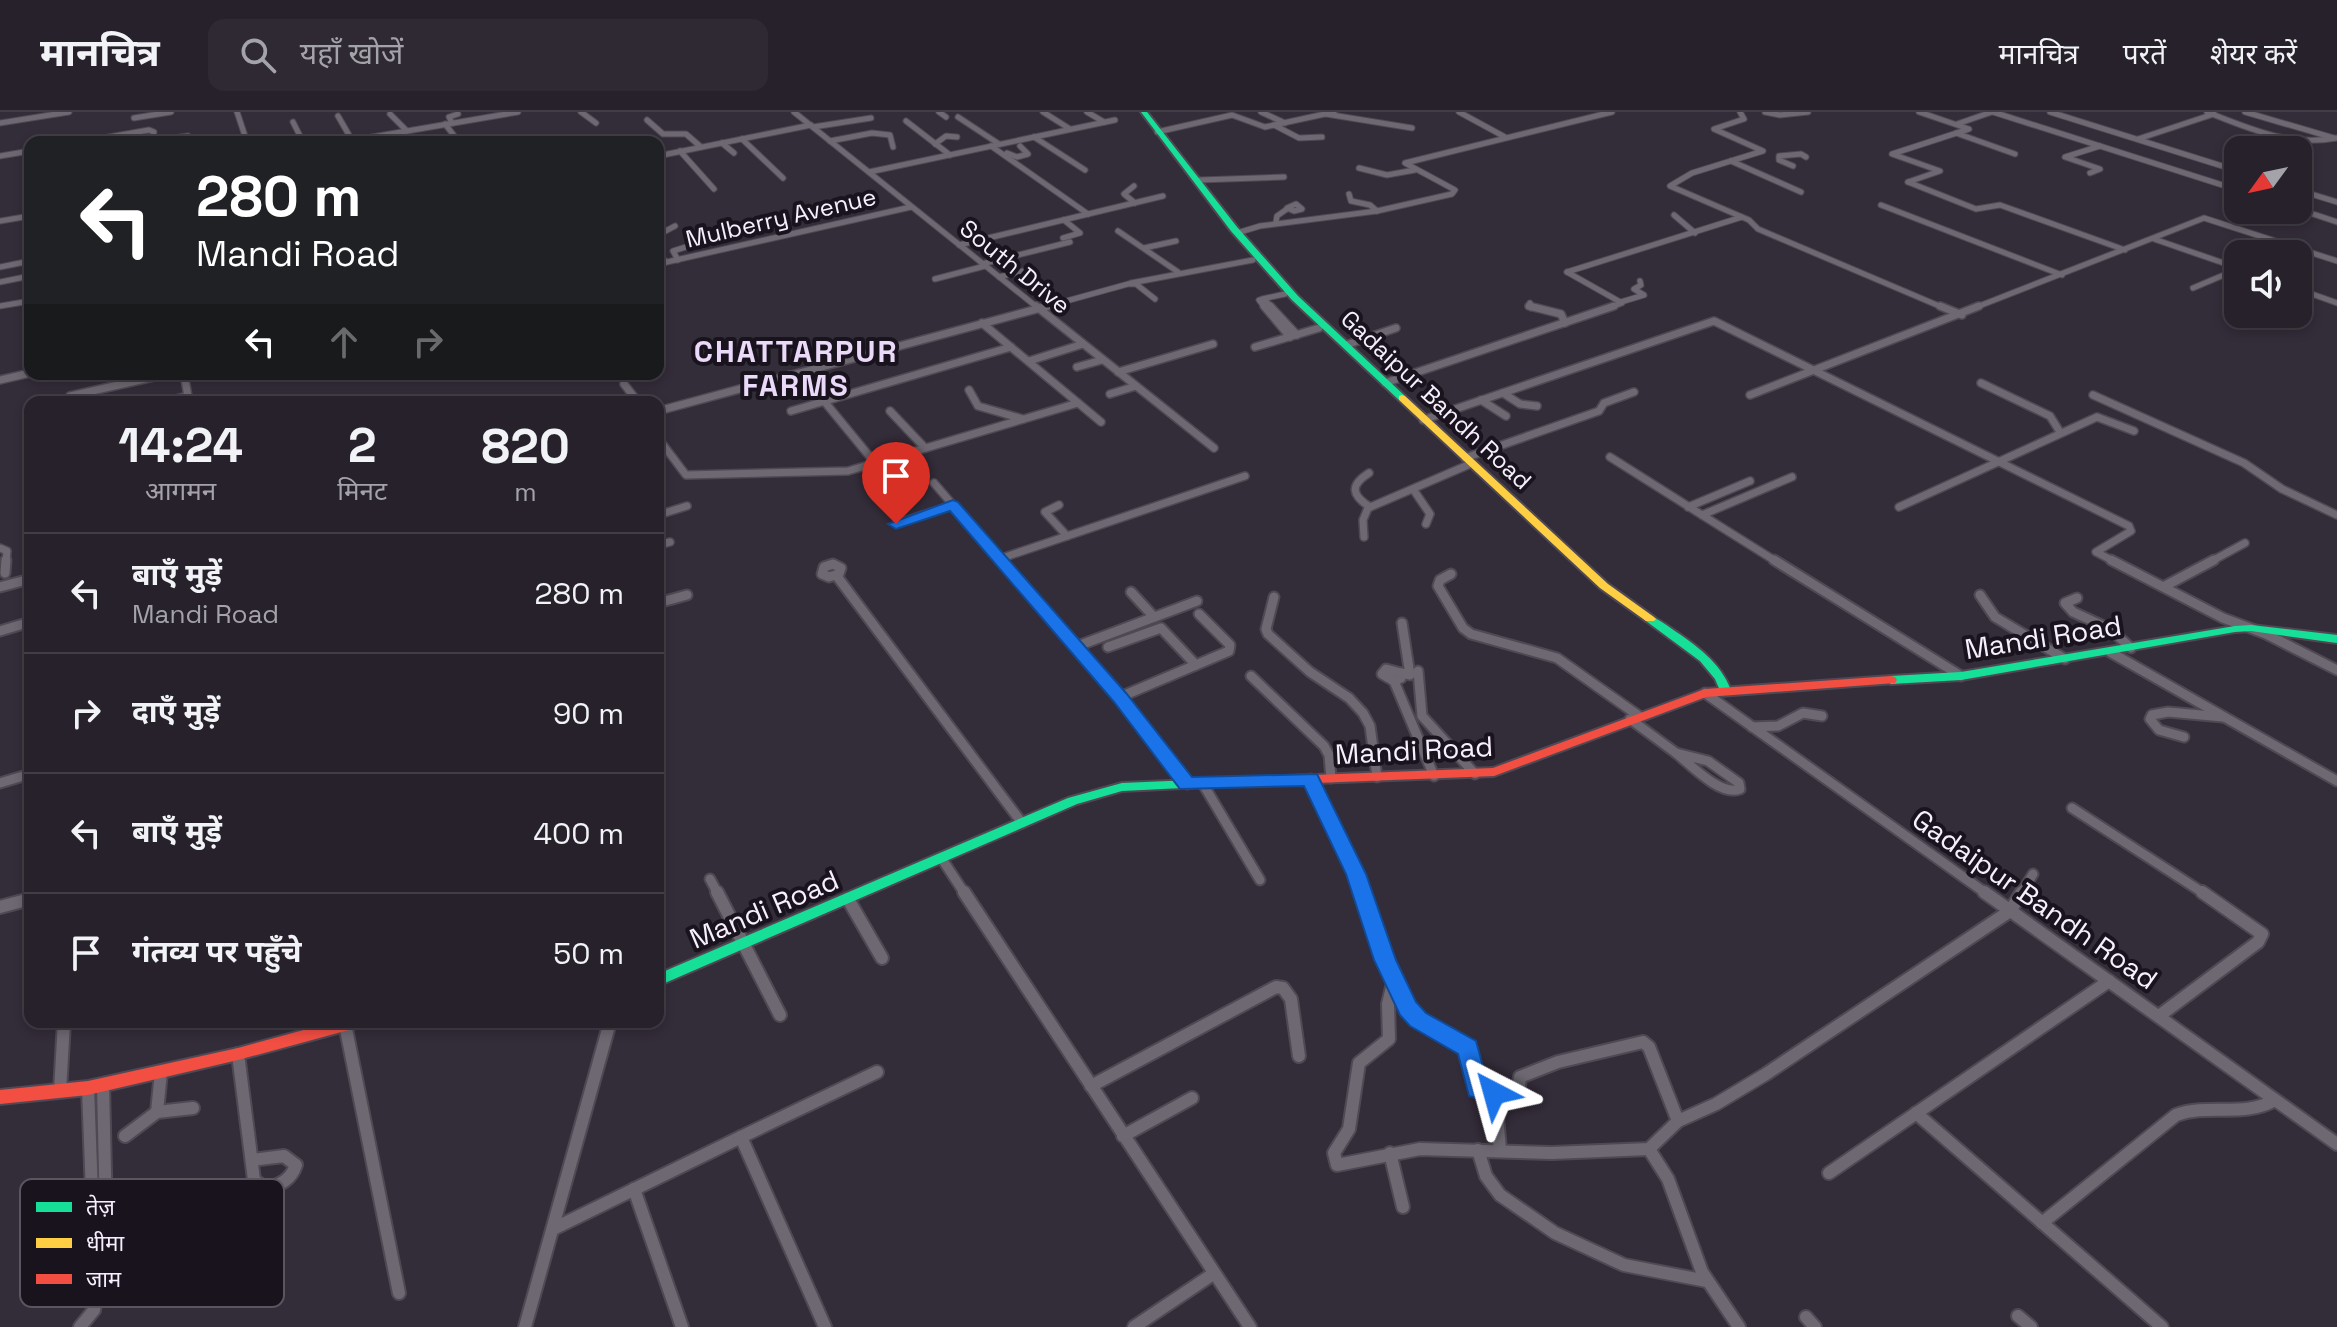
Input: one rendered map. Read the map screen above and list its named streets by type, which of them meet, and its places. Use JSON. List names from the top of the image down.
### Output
{
  "streets": {
    "street": [
      "Mulberry Avenue",
      "South Drive",
      "Gadaipur Bandh Road",
      "Mandi Road"
    ]
  },
  "crossings": [
    ["Mulberry Avenue", "South Drive"],
    ["Gadaipur Bandh Road", "Mandi Road"]
  ],
  "districts": ["CHATTARPUR FARMS"],
  "legend": ["तेज़", "धीमा", "जाम"],
  "north": "bottom left",
  "page": {
    "header": "मानचित्र",
    "search": "यहाँ खोजें",
    "nav": ["मानचित्र", "परतें", "शेयर करें"],
    "turn": ["280 m", "Mandi Road"],
    "eta": [
      "14:24",
      "आगमन",
      "2",
      "मिनट",
      "820",
      "m"
    ],
    "list": [
      {
        "name": "बाएँ मुड़ें",
        "note": "Mandi Road",
        "value": "280 m"
      },
      {
        "name": "दाएँ मुड़ें",
        "value": "90 m"
      },
      {
        "name": "बाएँ मुड़ें",
        "value": "400 m"
      },
      {
        "name": "गंतव्य पर पहुँचे",
        "value": "50 m"
      }
    ]
  }
}
